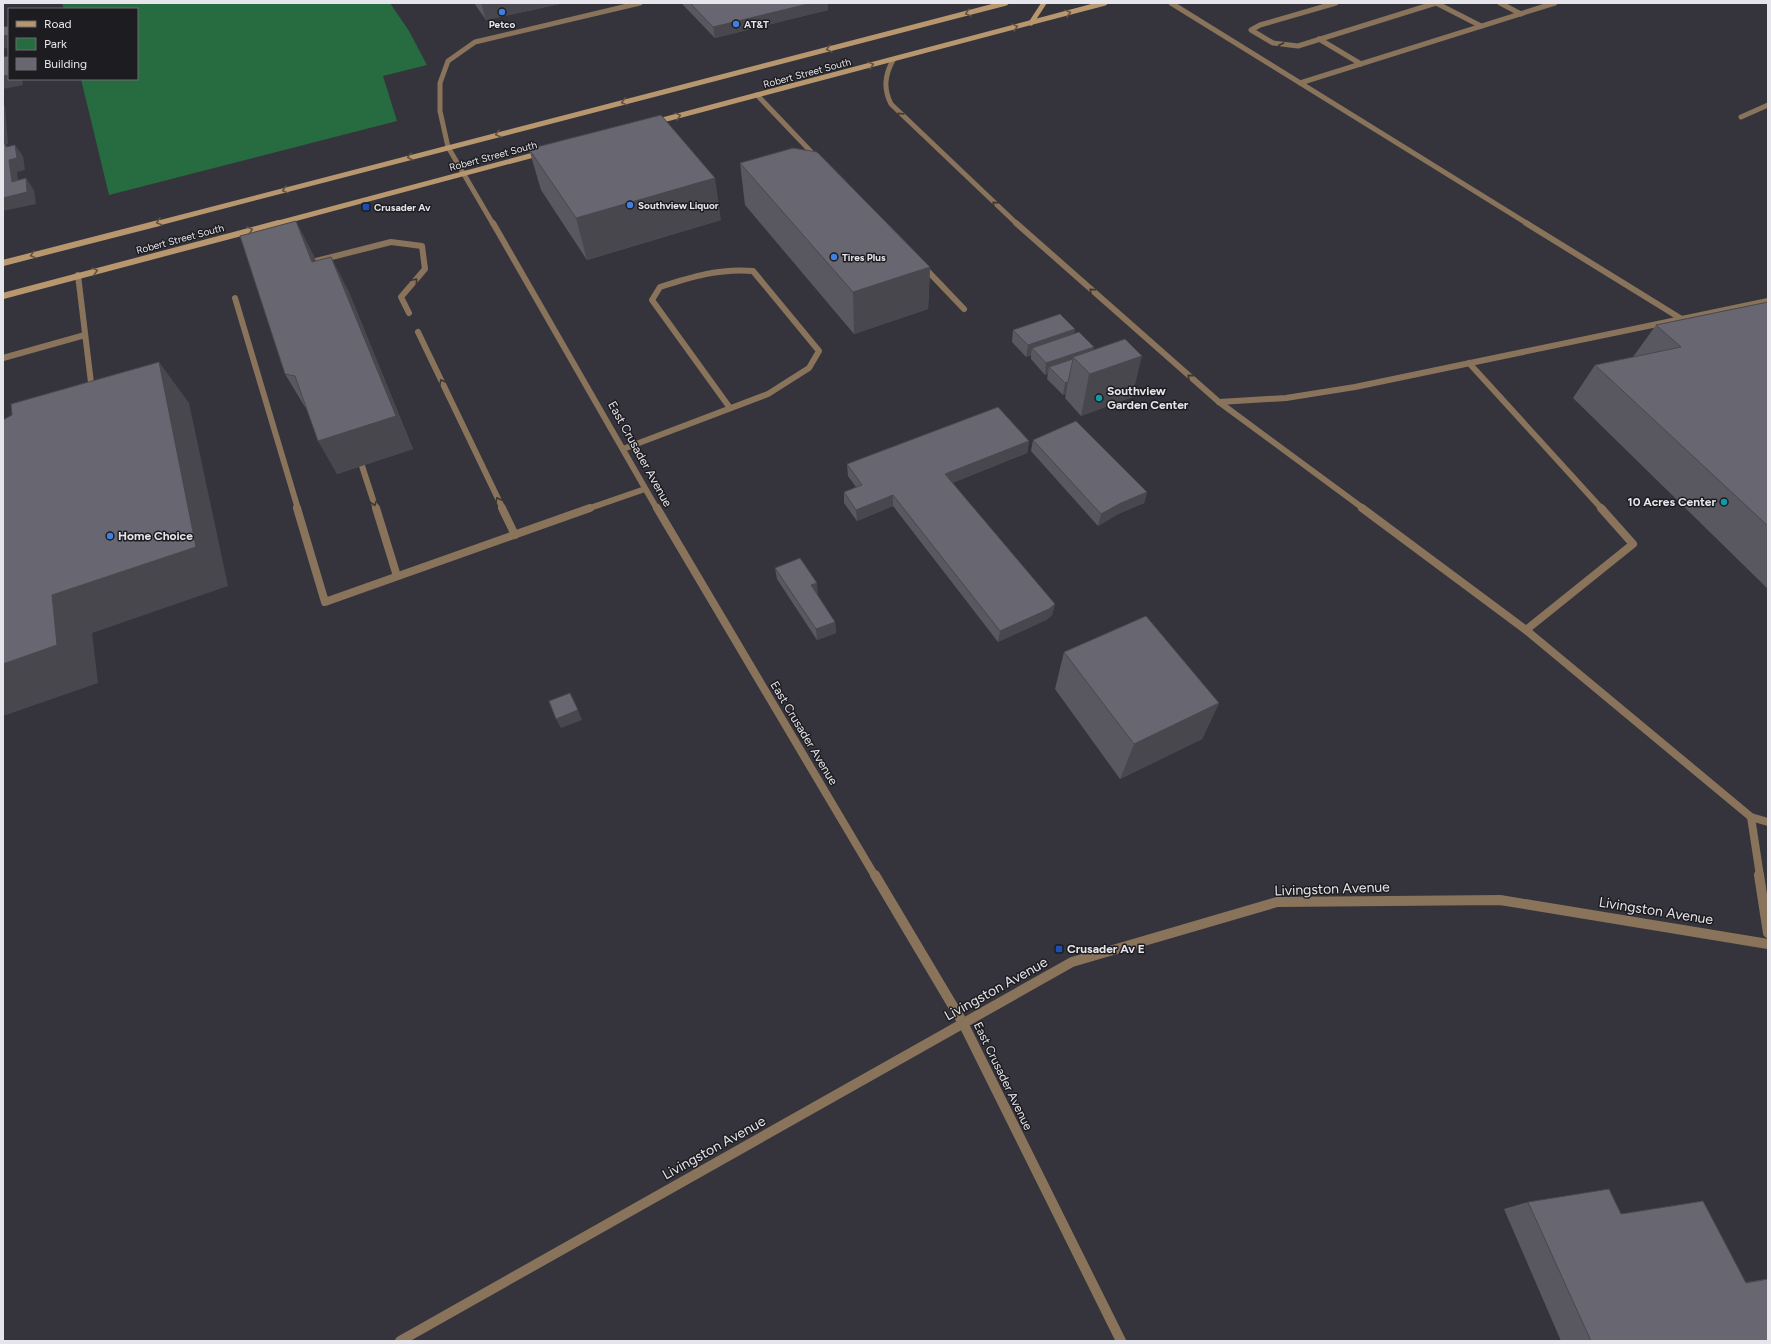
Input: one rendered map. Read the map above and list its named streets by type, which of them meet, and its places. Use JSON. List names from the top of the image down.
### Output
{
  "streets": {
    "main road": ["Robert Street South"],
    "street": ["East Crusader Avenue", "Livingston Avenue"]
  },
  "crossings": [
    ["Robert Street South", "East Crusader Avenue"],
    ["East Crusader Avenue", "Livingston Avenue"]
  ],
  "places": {
    "other": [
      "Petco",
      "AT&T",
      "Southview Liquor",
      "Tires Plus",
      "Southview Garden Center",
      "10 Acres Center",
      "Home Choice"
    ],
    "transit": ["Crusader Av", "Crusader Av E"]
  },
  "legend": ["Road", "Park", "Building"]
}
